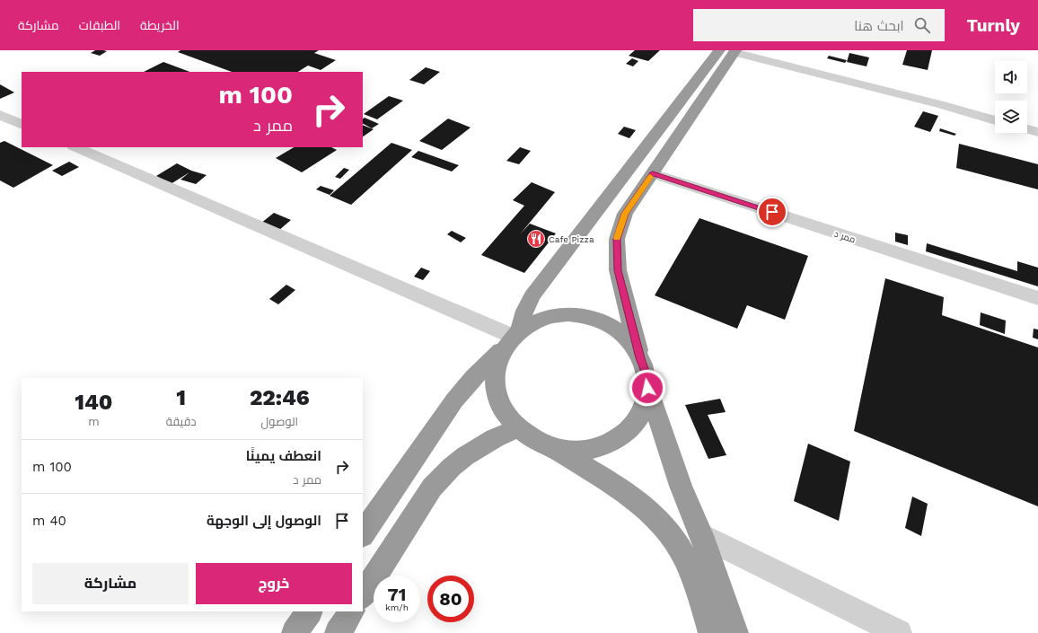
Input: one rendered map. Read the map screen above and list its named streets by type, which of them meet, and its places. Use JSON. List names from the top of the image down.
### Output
{
  "streets": {
    "lane": ["ممر د"]
  },
  "places": {
    "restaurant": ["Cafe Pizza"]
  },
  "page": {
    "header": "Turnly",
    "search": "ابحث هنا",
    "nav": ["الخريطة", "الطبقات", "مشاركة"],
    "turn": ["100 m", "ممر د"],
    "eta": [
      "22:46",
      "الوصول",
      "1",
      "دقيقة",
      "140",
      "m"
    ],
    "list": [
      {
        "name": "انعطف يمينًا",
        "note": "ممر د",
        "value": "100 m"
      },
      {
        "name": "الوصول إلى الوجهة",
        "value": "40 m"
      }
    ],
    "buttons": ["خروج", "مشاركة"],
    "speed": "71 km/h",
    "limit": "80"
  }
}
